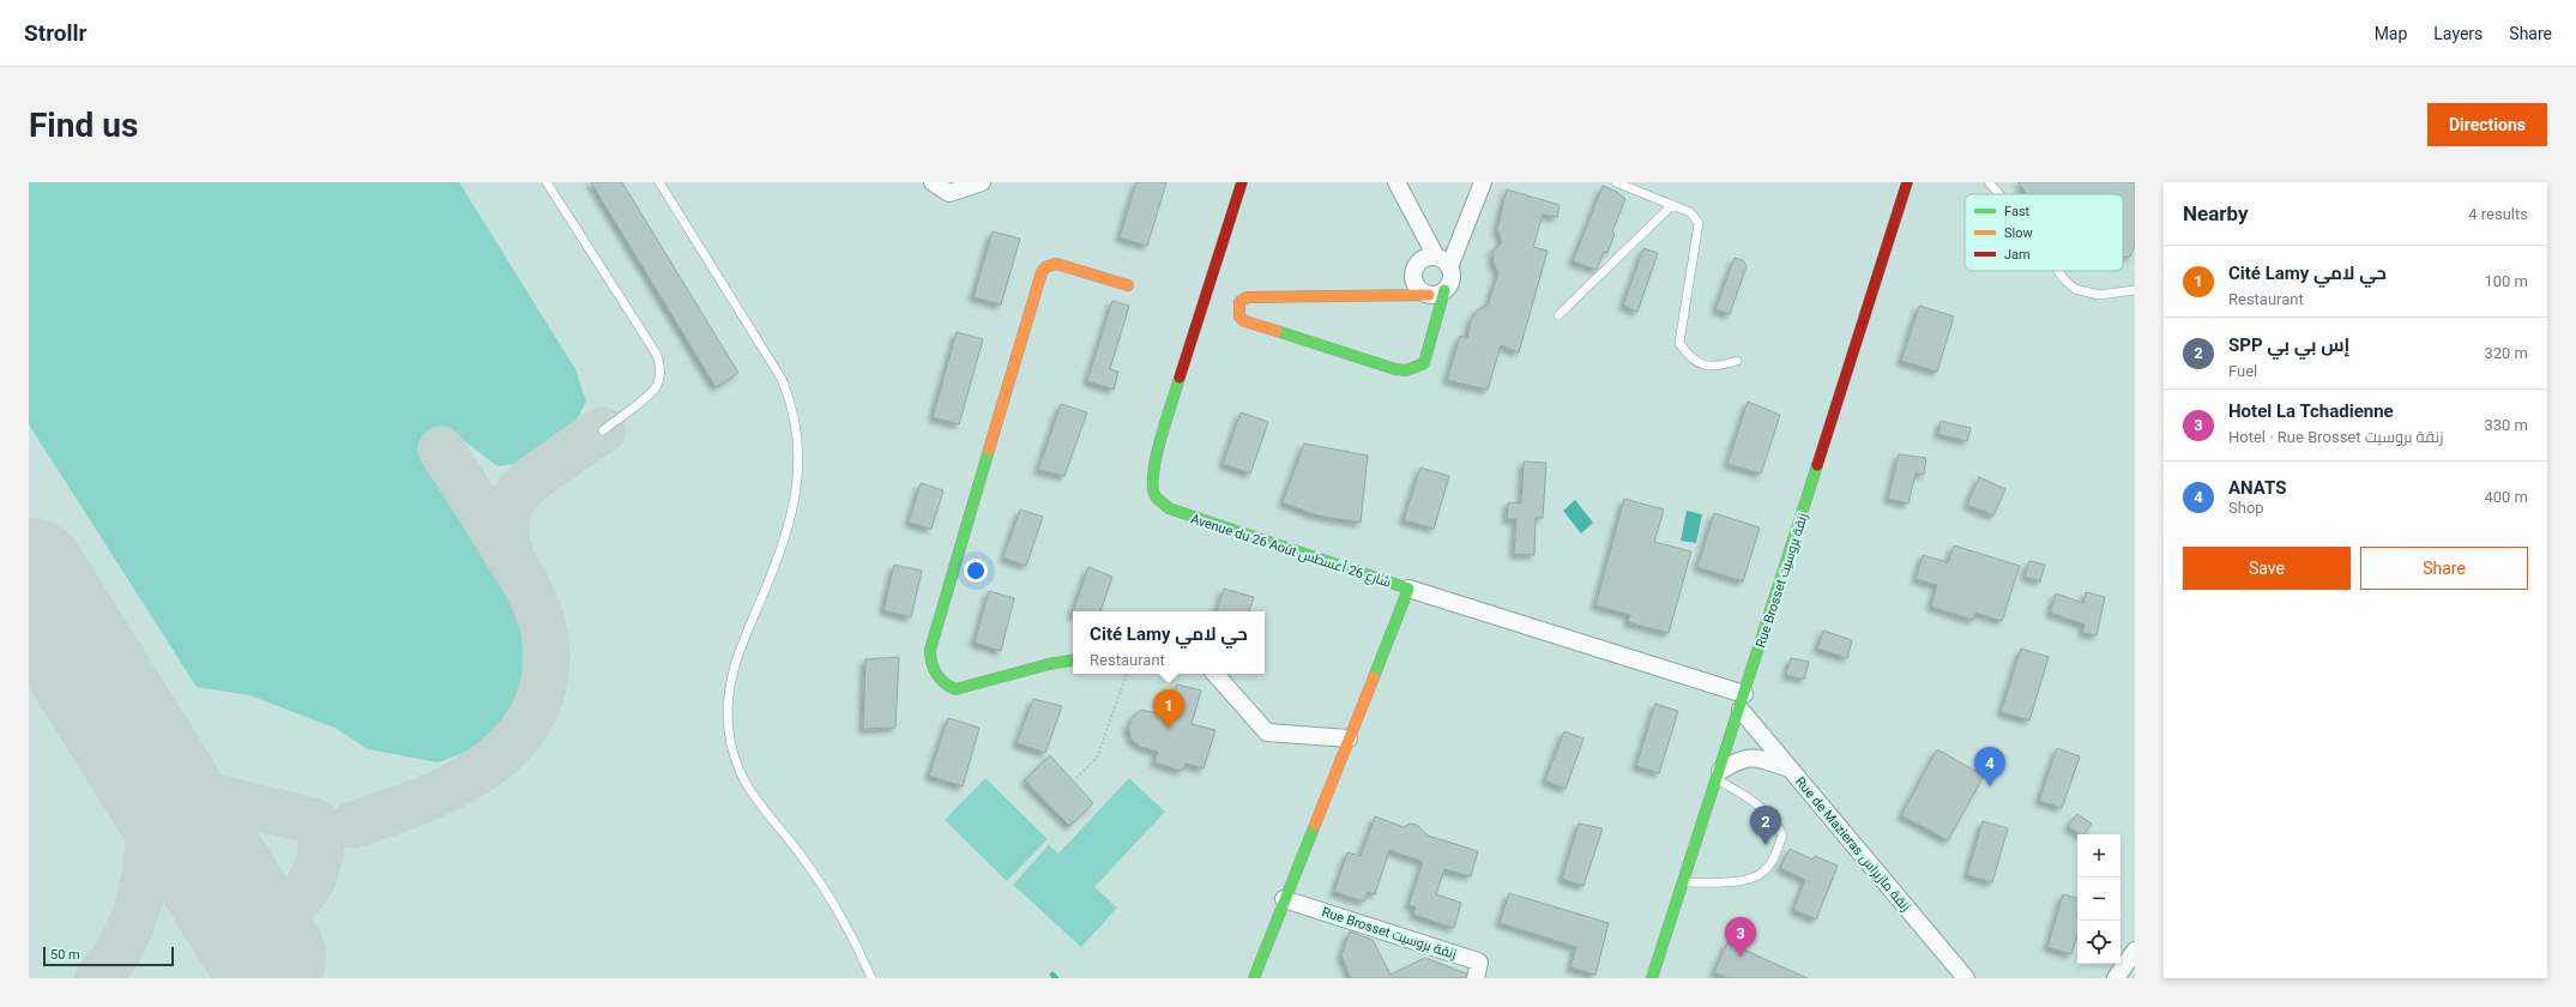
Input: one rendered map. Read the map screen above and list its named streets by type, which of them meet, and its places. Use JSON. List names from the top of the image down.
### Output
{
  "streets": {
    "street": ["Avenue du 26 Août شارع 26 أغسطس", "Rue Brosset زنقة بروسيت", "Rue de Mazieras زنقة مازيراس"]
  },
  "crossings": [
    ["Avenue du 26 Août شارع 26 أغسطس", "Rue Brosset زنقة بروسيت"],
    ["Rue Brosset زنقة بروسيت", "Rue de Mazieras زنقة مازيراس"]
  ],
  "legend": ["Fast", "Slow", "Jam"],
  "scale_bar": "50 m",
  "page": {
    "header": "Strollr",
    "nav": ["Map", "Layers", "Share"],
    "buttons": [
      "Directions",
      ["Save", "Share"]
    ],
    "title": "Find us",
    "heading": ["Nearby", "4 results"],
    "list": [
      {
        "mark": "1",
        "name": "Cité Lamy حي لامي",
        "note": "Restaurant",
        "value": "100 m"
      },
      {
        "mark": "2",
        "name": "SPP إس بي بي",
        "note": "Fuel",
        "value": "320 m"
      },
      {
        "mark": "3",
        "name": "Hotel La Tchadienne",
        "note": "Hotel · Rue Brosset زنقة بروسيت",
        "value": "330 m"
      },
      {
        "mark": "4",
        "name": "ANATS",
        "note": "Shop",
        "value": "400 m"
      }
    ],
    "popup": ["Cité Lamy حي لامي", "Restaurant"],
    "pins": [
      "1",
      "4",
      "2",
      "3"
    ],
    "map_buttons": ["+", "−"],
    "scale": "50 m"
  }
}
